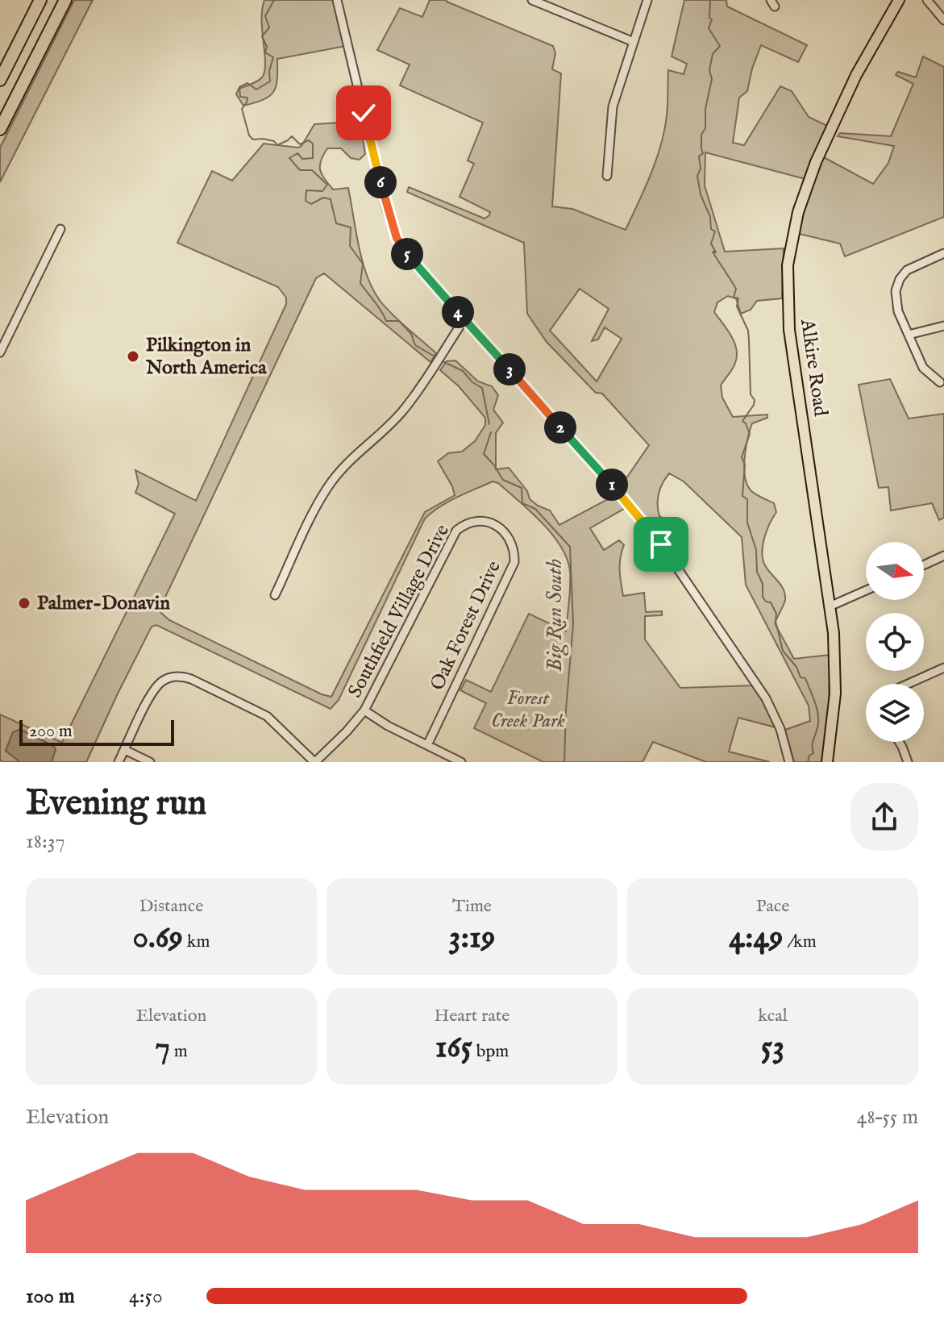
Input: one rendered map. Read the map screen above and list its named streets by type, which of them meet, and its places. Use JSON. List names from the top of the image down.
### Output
{
  "streets": {
    "main road": ["Alkire Road"],
    "street": ["Southfield Village Drive", "Oak Forest Drive"]
  },
  "crossings": [
    ["Southfield Village Drive", "Oak Forest Drive"]
  ],
  "water": ["Big Run South"],
  "parks": ["Forest Creek Park"],
  "places": ["Pilkington in North America", "Palmer-Donavin"],
  "scale_bar": "200 m",
  "north": "right",
  "page": {
    "pins": [
      "6",
      "5",
      "4",
      "3",
      "2",
      "1"
    ],
    "scale": "200 m",
    "heading": ["Evening run", "18:37"],
    "stats": [
      ["Distance", "0.69 km"],
      ["Time", "3:19"],
      ["Pace", "4:49 /km"],
      ["Elevation", "7 m"],
      ["Heart rate", "165 bpm"],
      ["kcal", "53"]
    ],
    "chart": ["Elevation", "48–55 m"],
    "list": [
      {
        "name": "100 m",
        "note": "4:50"
      }
    ]
  }
}
